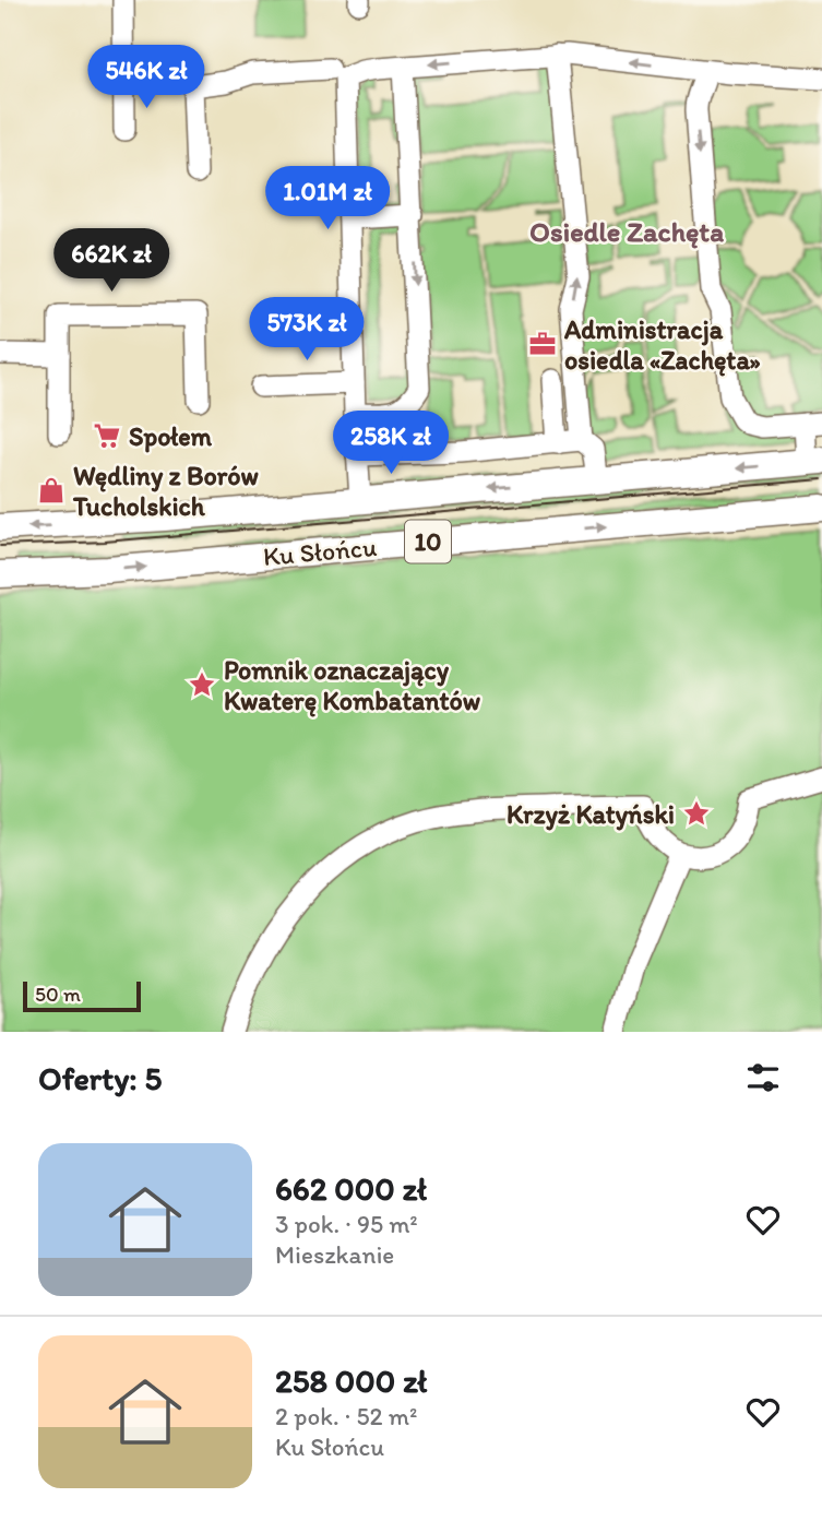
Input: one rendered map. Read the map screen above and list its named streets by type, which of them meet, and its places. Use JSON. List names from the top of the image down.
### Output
{
  "streets": {
    "main road": ["10", "Ku Słońcu"]
  },
  "districts": ["Osiedle Zachęta"],
  "places": {
    "office": ["Administracja osiedla «Zachęta»"],
    "supermarket": ["Społem"],
    "shop": ["Wędliny z Borów Tucholskich"],
    "place": ["Pomnik oznaczający Kwaterę Kombatantów", "Krzyż Katyński"]
  },
  "scale_bar": "50 m",
  "page": {
    "price": [
      "546K zł",
      "1.01M zł",
      "662K zł",
      "573K zł",
      "258K zł"
    ],
    "scale": "50 m",
    "heading": "Oferty: 5",
    "list": [
      {
        "name": "662 000 zł",
        "note": "3 pok. · 95 m² · Mieszkanie"
      },
      {
        "name": "258 000 zł",
        "note": "2 pok. · 52 m² · Ku Słońcu"
      }
    ]
  }
}
